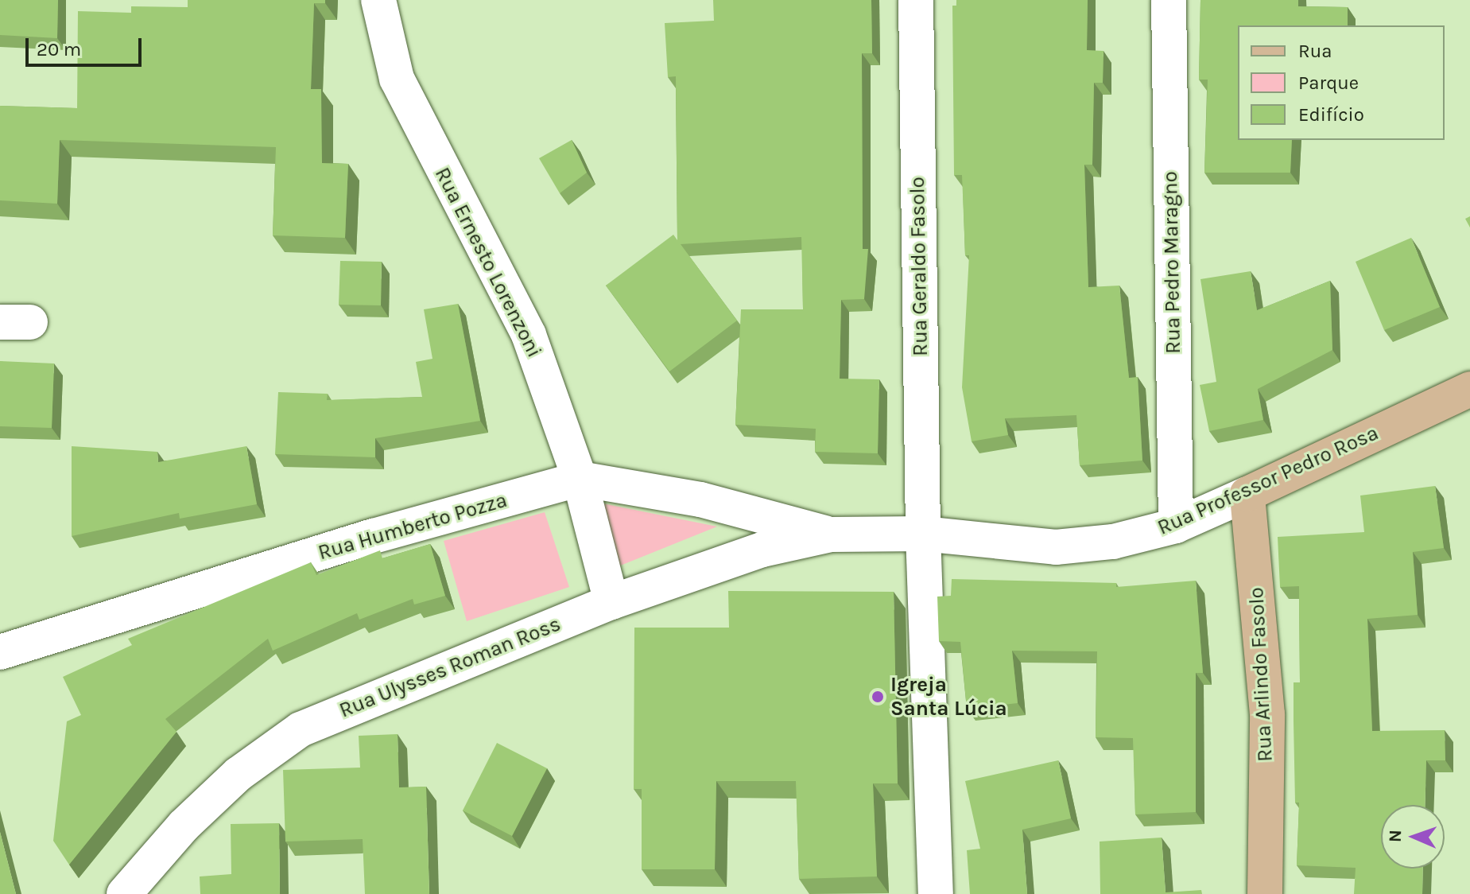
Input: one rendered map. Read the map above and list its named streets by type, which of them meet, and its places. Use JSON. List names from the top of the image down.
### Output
{
  "streets": {
    "main road": ["Rua Professor Pedro Rosa", "Rua Arlindo Fasolo"],
    "street": [
      "Rua Ernesto Lorenzoni",
      "Rua Pedro Maragno",
      "Rua Geraldo Fasolo",
      "Rua Humberto Pozza",
      "Rua Ulysses Roman Ross"
    ]
  },
  "crossings": [
    ["Rua Ernesto Lorenzoni", "Rua Humberto Pozza"],
    ["Rua Ernesto Lorenzoni", "Rua Ulysses Roman Ross"],
    ["Rua Pedro Maragno", "Rua Professor Pedro Rosa"],
    ["Rua Geraldo Fasolo", "Rua Professor Pedro Rosa"],
    ["Rua Professor Pedro Rosa", "Rua Humberto Pozza"],
    ["Rua Professor Pedro Rosa", "Rua Ulysses Roman Ross"],
    ["Rua Professor Pedro Rosa", "Rua Arlindo Fasolo"],
    ["Rua Humberto Pozza", "Rua Ulysses Roman Ross"]
  ],
  "places": ["Igreja Santa Lúcia"],
  "legend": ["Rua", "Parque", "Edifício"],
  "scale_bar": "20 m",
  "north": "left"
}
